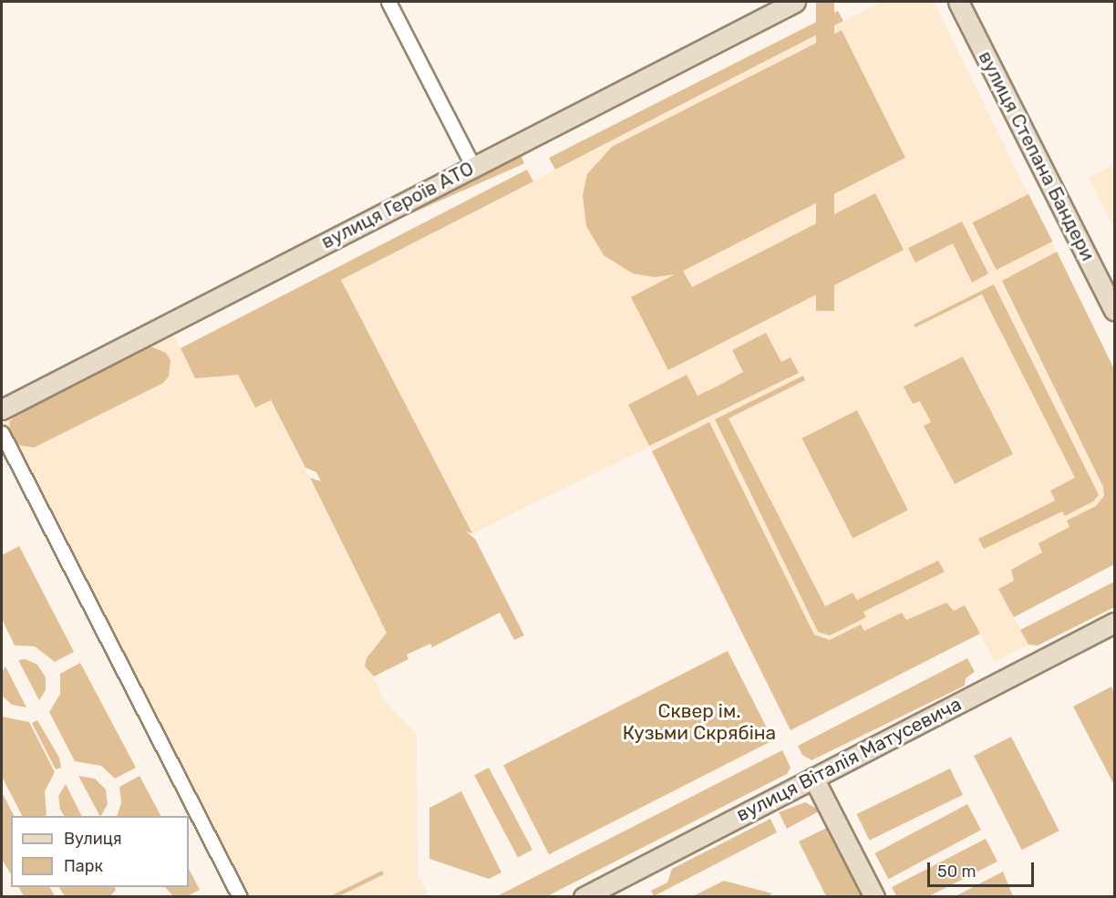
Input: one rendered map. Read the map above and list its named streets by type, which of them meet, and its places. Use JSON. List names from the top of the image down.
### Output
{
  "streets": {
    "street": ["вулиця Степана Бандери", "вулиця Героїв АТО", "вулиця Віталія Матусевича"]
  },
  "parks": ["Сквер ім. Кузьми Скрябіна"],
  "legend": ["Вулиця", "Парк"],
  "scale_bar": "50 m"
}
